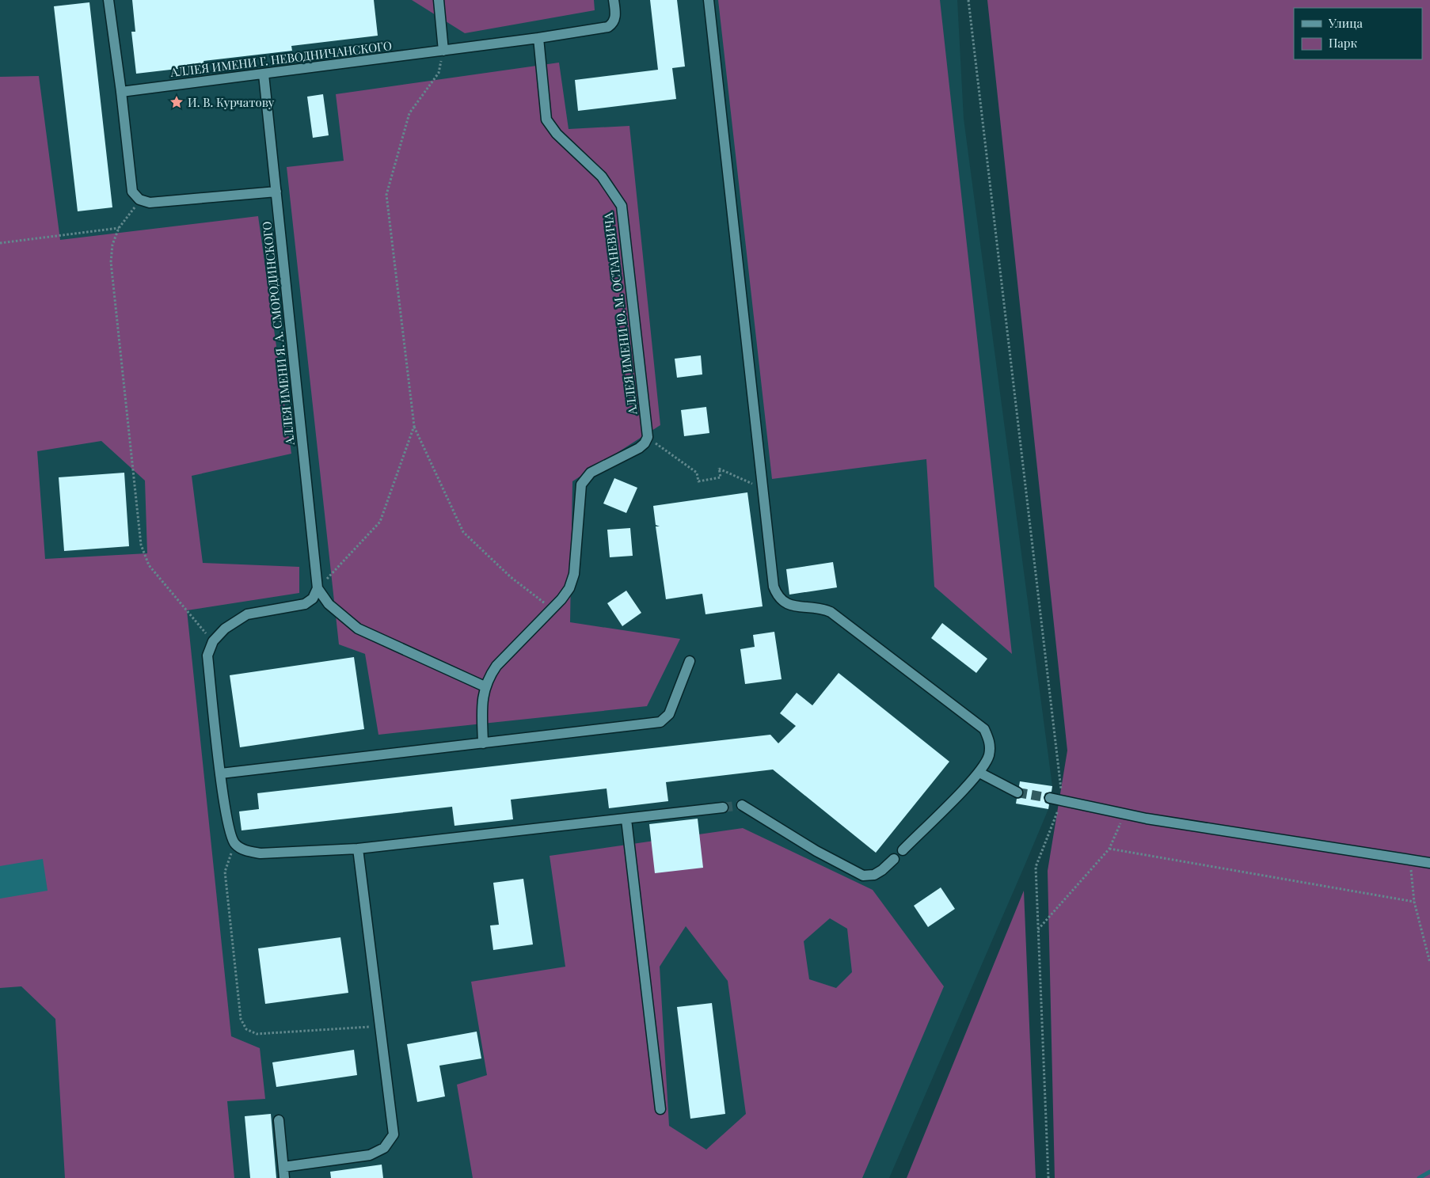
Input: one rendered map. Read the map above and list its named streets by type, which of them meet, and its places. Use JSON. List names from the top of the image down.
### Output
{
  "streets": {
    "street": ["АЛЛЕЯ ИМЕНИ Г. НЕВОДНИЧАНСКОГО", "АЛЛЕЯ ИМЕНИ Ю. М. ОСТАНЕВИЧА", "АЛЛЕЯ ИМЕНИ Я. А. СМОРОДИНСКОГО"]
  },
  "crossings": [
    ["АЛЛЕЯ ИМЕНИ Г. НЕВОДНИЧАНСКОГО", "АЛЛЕЯ ИМЕНИ Ю. М. ОСТАНЕВИЧА"],
    ["АЛЛЕЯ ИМЕНИ Г. НЕВОДНИЧАНСКОГО", "АЛЛЕЯ ИМЕНИ Я. А. СМОРОДИНСКОГО"]
  ],
  "places": {
    "place": ["И. В. Курчатову"]
  },
  "legend": ["Улица", "Парк"]
}
